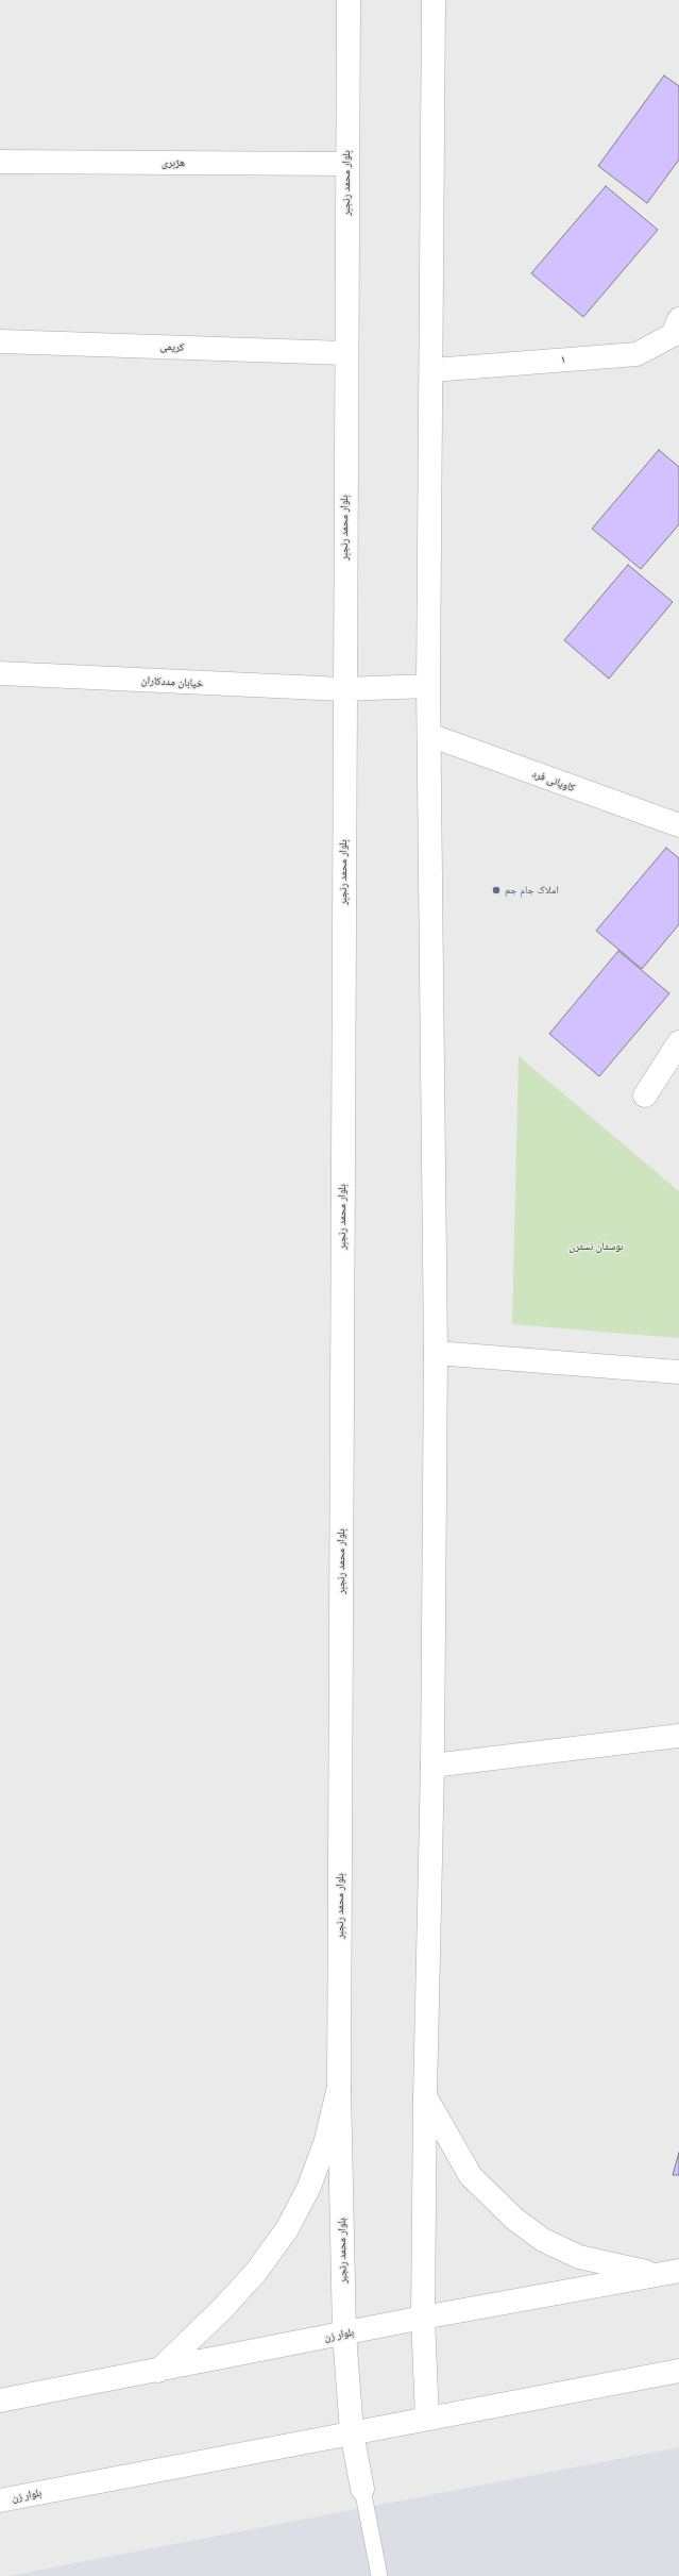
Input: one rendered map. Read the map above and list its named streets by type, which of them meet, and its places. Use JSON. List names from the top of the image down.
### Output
{
  "streets": {
    "street": [
      "هژبری",
      "بلوار محمد رنجبر",
      "کریمی",
      "۱",
      "خیابان مددکاران",
      "کاویانی فرد",
      "بلوار زن"
    ]
  },
  "crossings": [
    ["هژبری", "بلوار محمد رنجبر"],
    ["بلوار محمد رنجبر", "کریمی"],
    ["بلوار محمد رنجبر", "خیابان مددکاران"],
    ["بلوار محمد رنجبر", "بلوار زن"]
  ],
  "parks": ["بوستان نسترن"],
  "places": ["املاک جام جم"]
}
